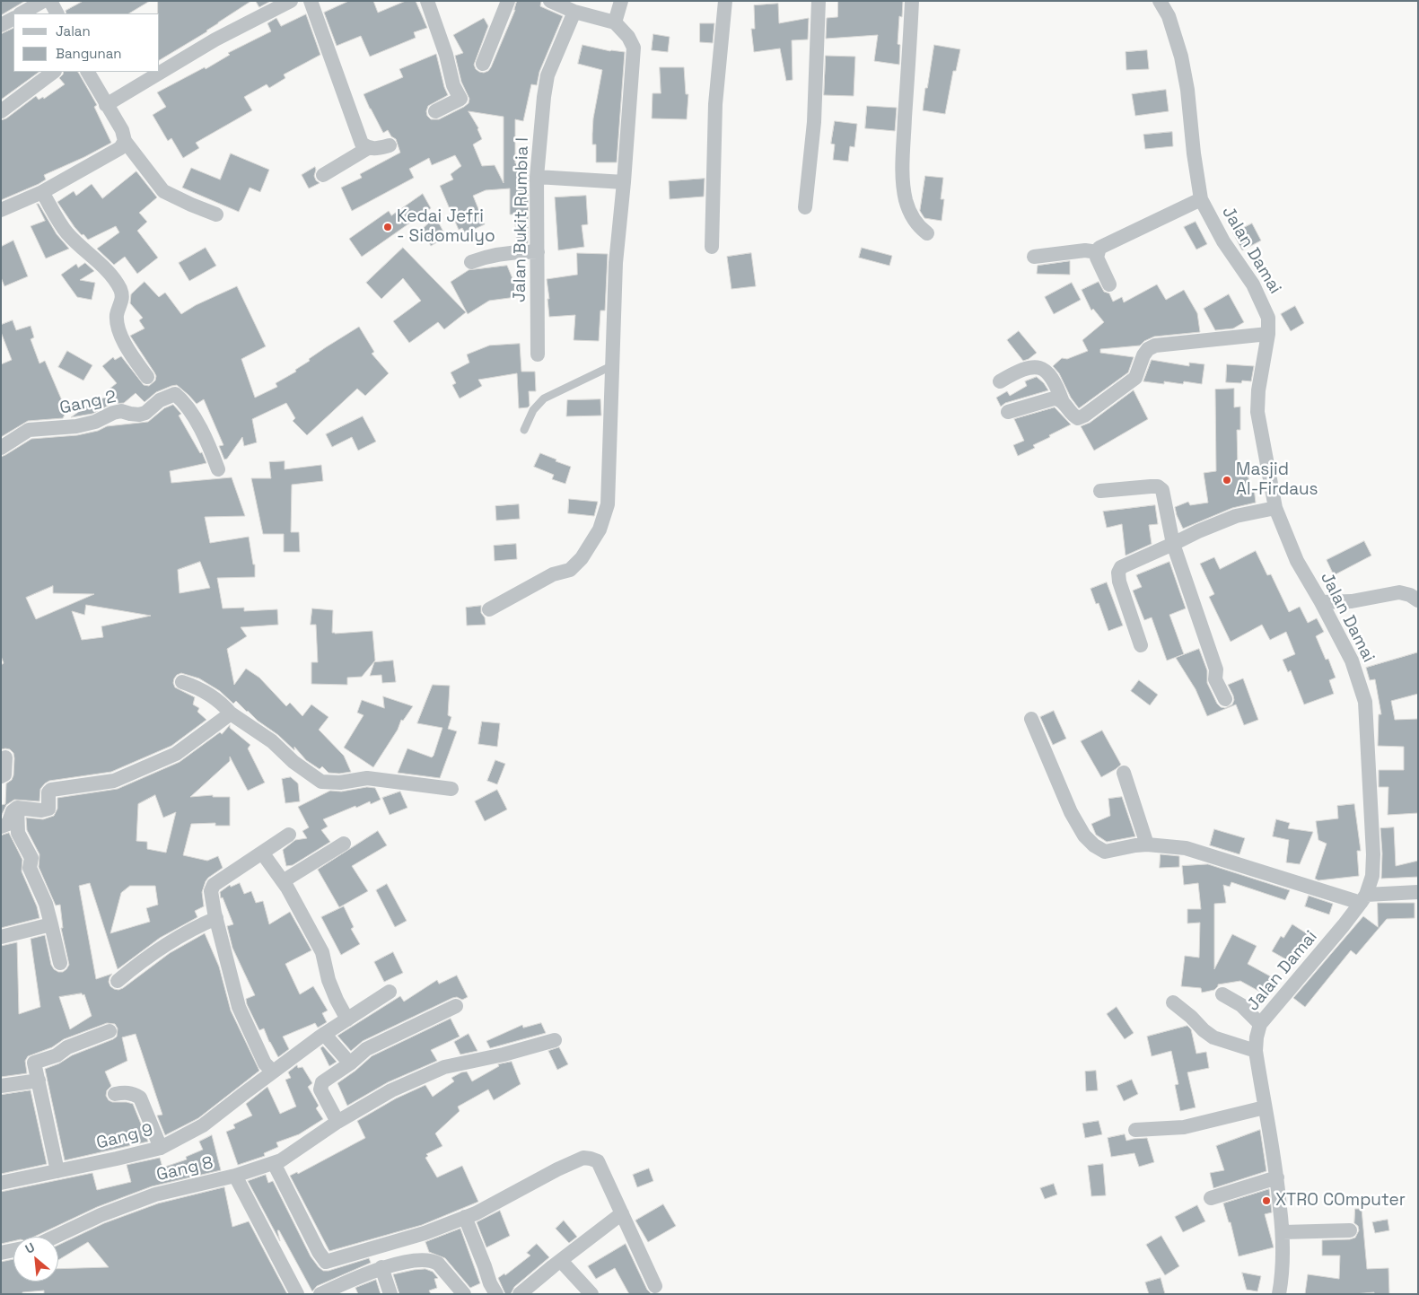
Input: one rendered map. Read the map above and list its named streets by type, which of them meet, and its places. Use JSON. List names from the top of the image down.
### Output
{
  "streets": {
    "street": [
      "Jalan Bukit Rumbia I",
      "Jalan Damai",
      "Gang 2",
      "Gang 9",
      "Gang 8"
    ]
  },
  "places": ["Kedai Jefri - Sidomulyo", "Masjid Al-Firdaus", "XTRO COmputer"],
  "legend": ["Jalan", "Bangunan"],
  "north": "top left"
}
